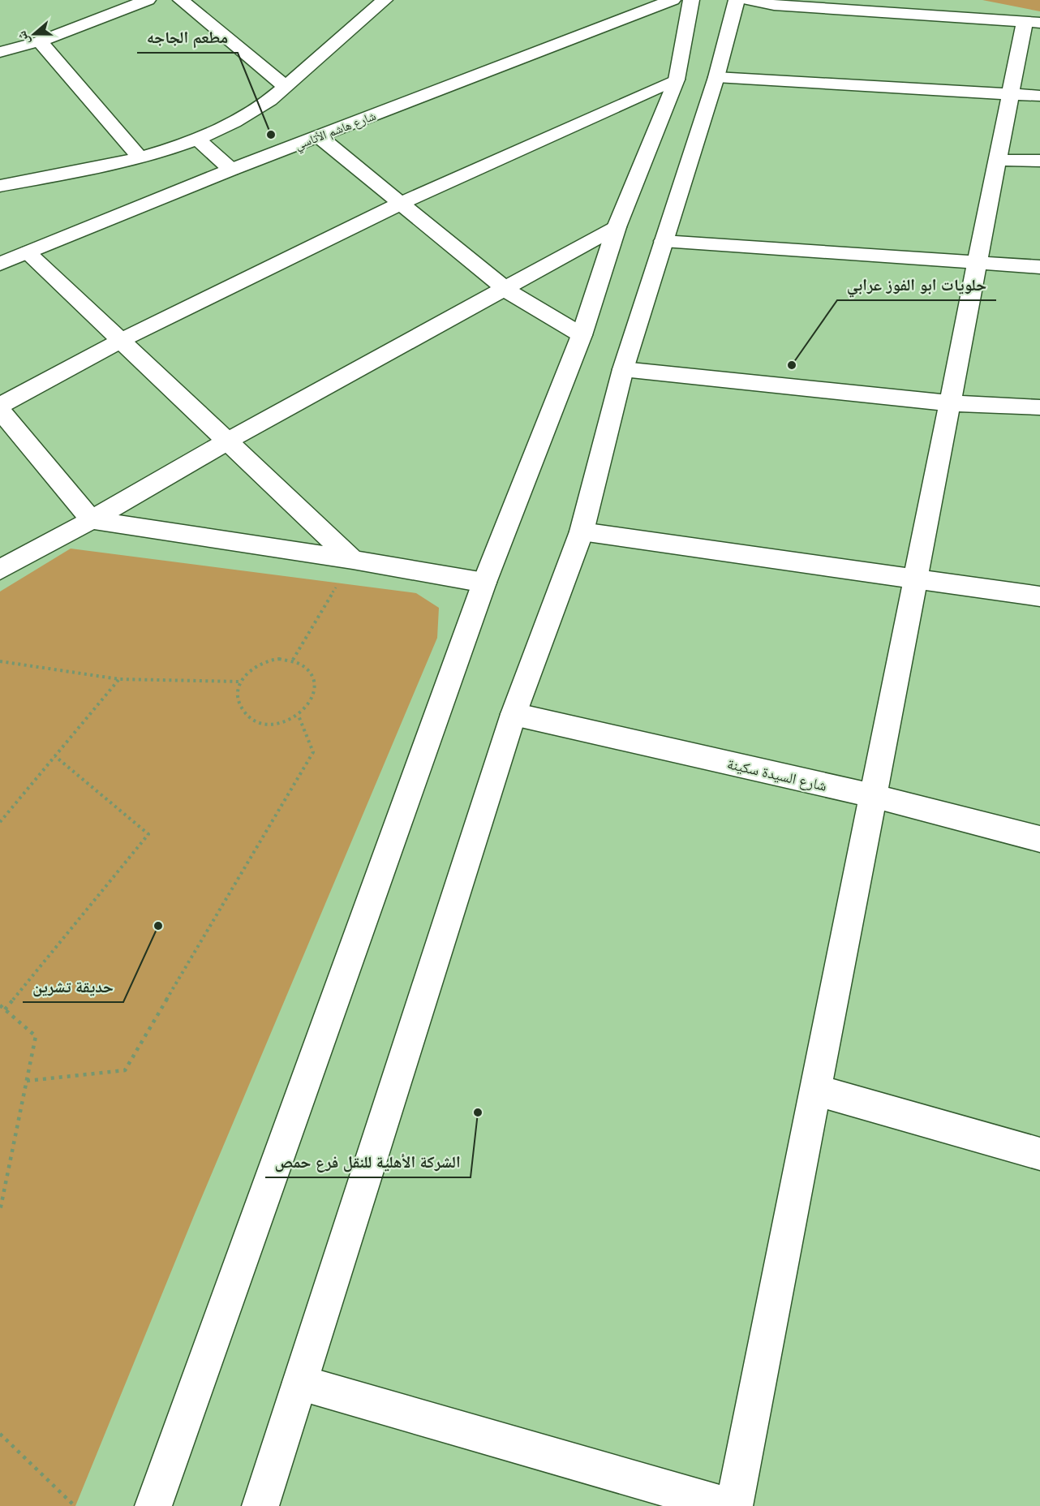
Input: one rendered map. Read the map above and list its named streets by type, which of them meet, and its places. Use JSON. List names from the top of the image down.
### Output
{
  "streets": {
    "main road": ["شارع هاشم الأتاسي", "شارع السيدة سكينة"]
  },
  "places": [
    "مطعم الجاجه",
    "حلويات ابو الفوز عرابي",
    "حديقة تشرين",
    "الشركة الأهلية للنقل فرع حمص"
  ],
  "north": "left"
}
